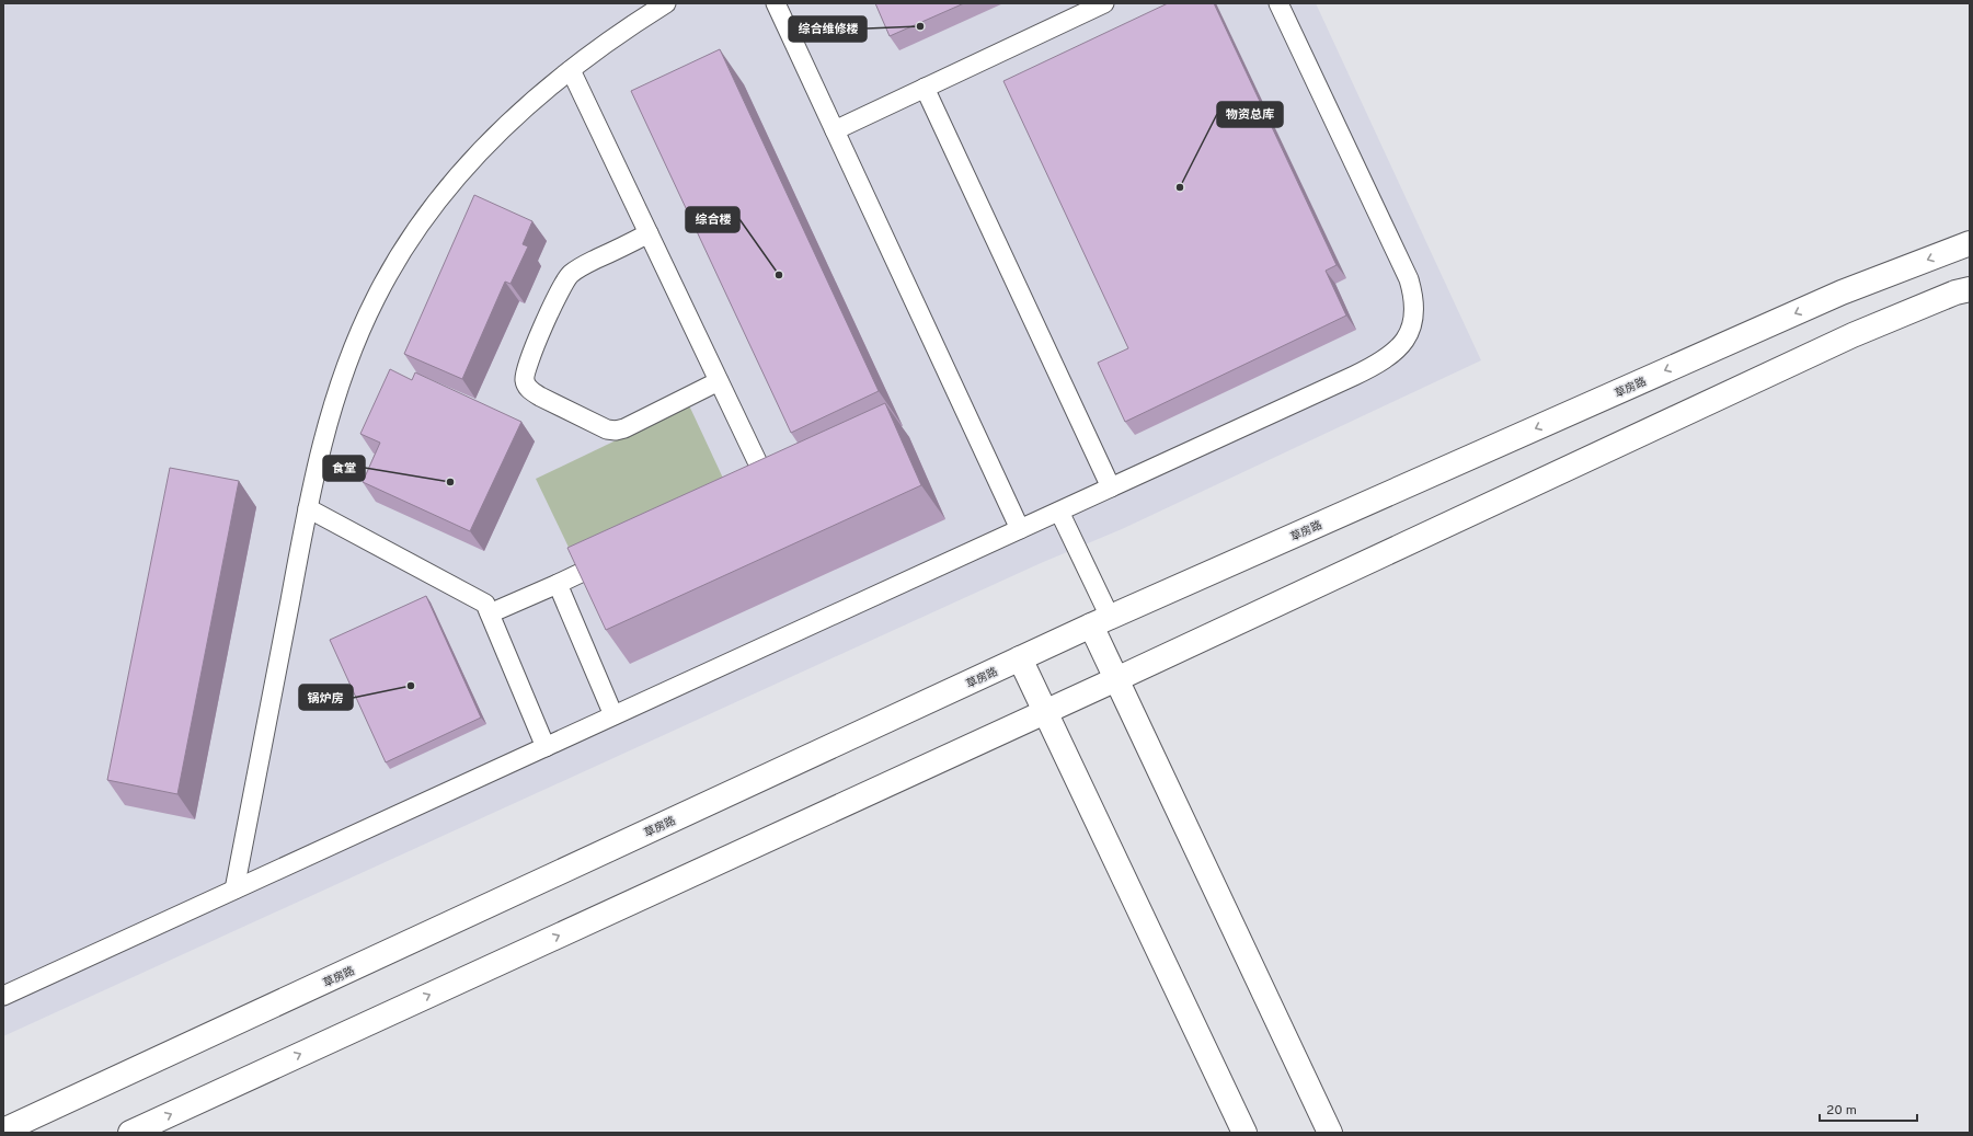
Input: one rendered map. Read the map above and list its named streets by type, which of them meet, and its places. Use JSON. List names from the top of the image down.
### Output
{
  "streets": {
    "main road": ["草房路"]
  },
  "places": [
    "综合维修楼",
    "物资总库",
    "综合楼",
    "食堂",
    "锅炉房"
  ],
  "scale_bar": "20 m"
}
